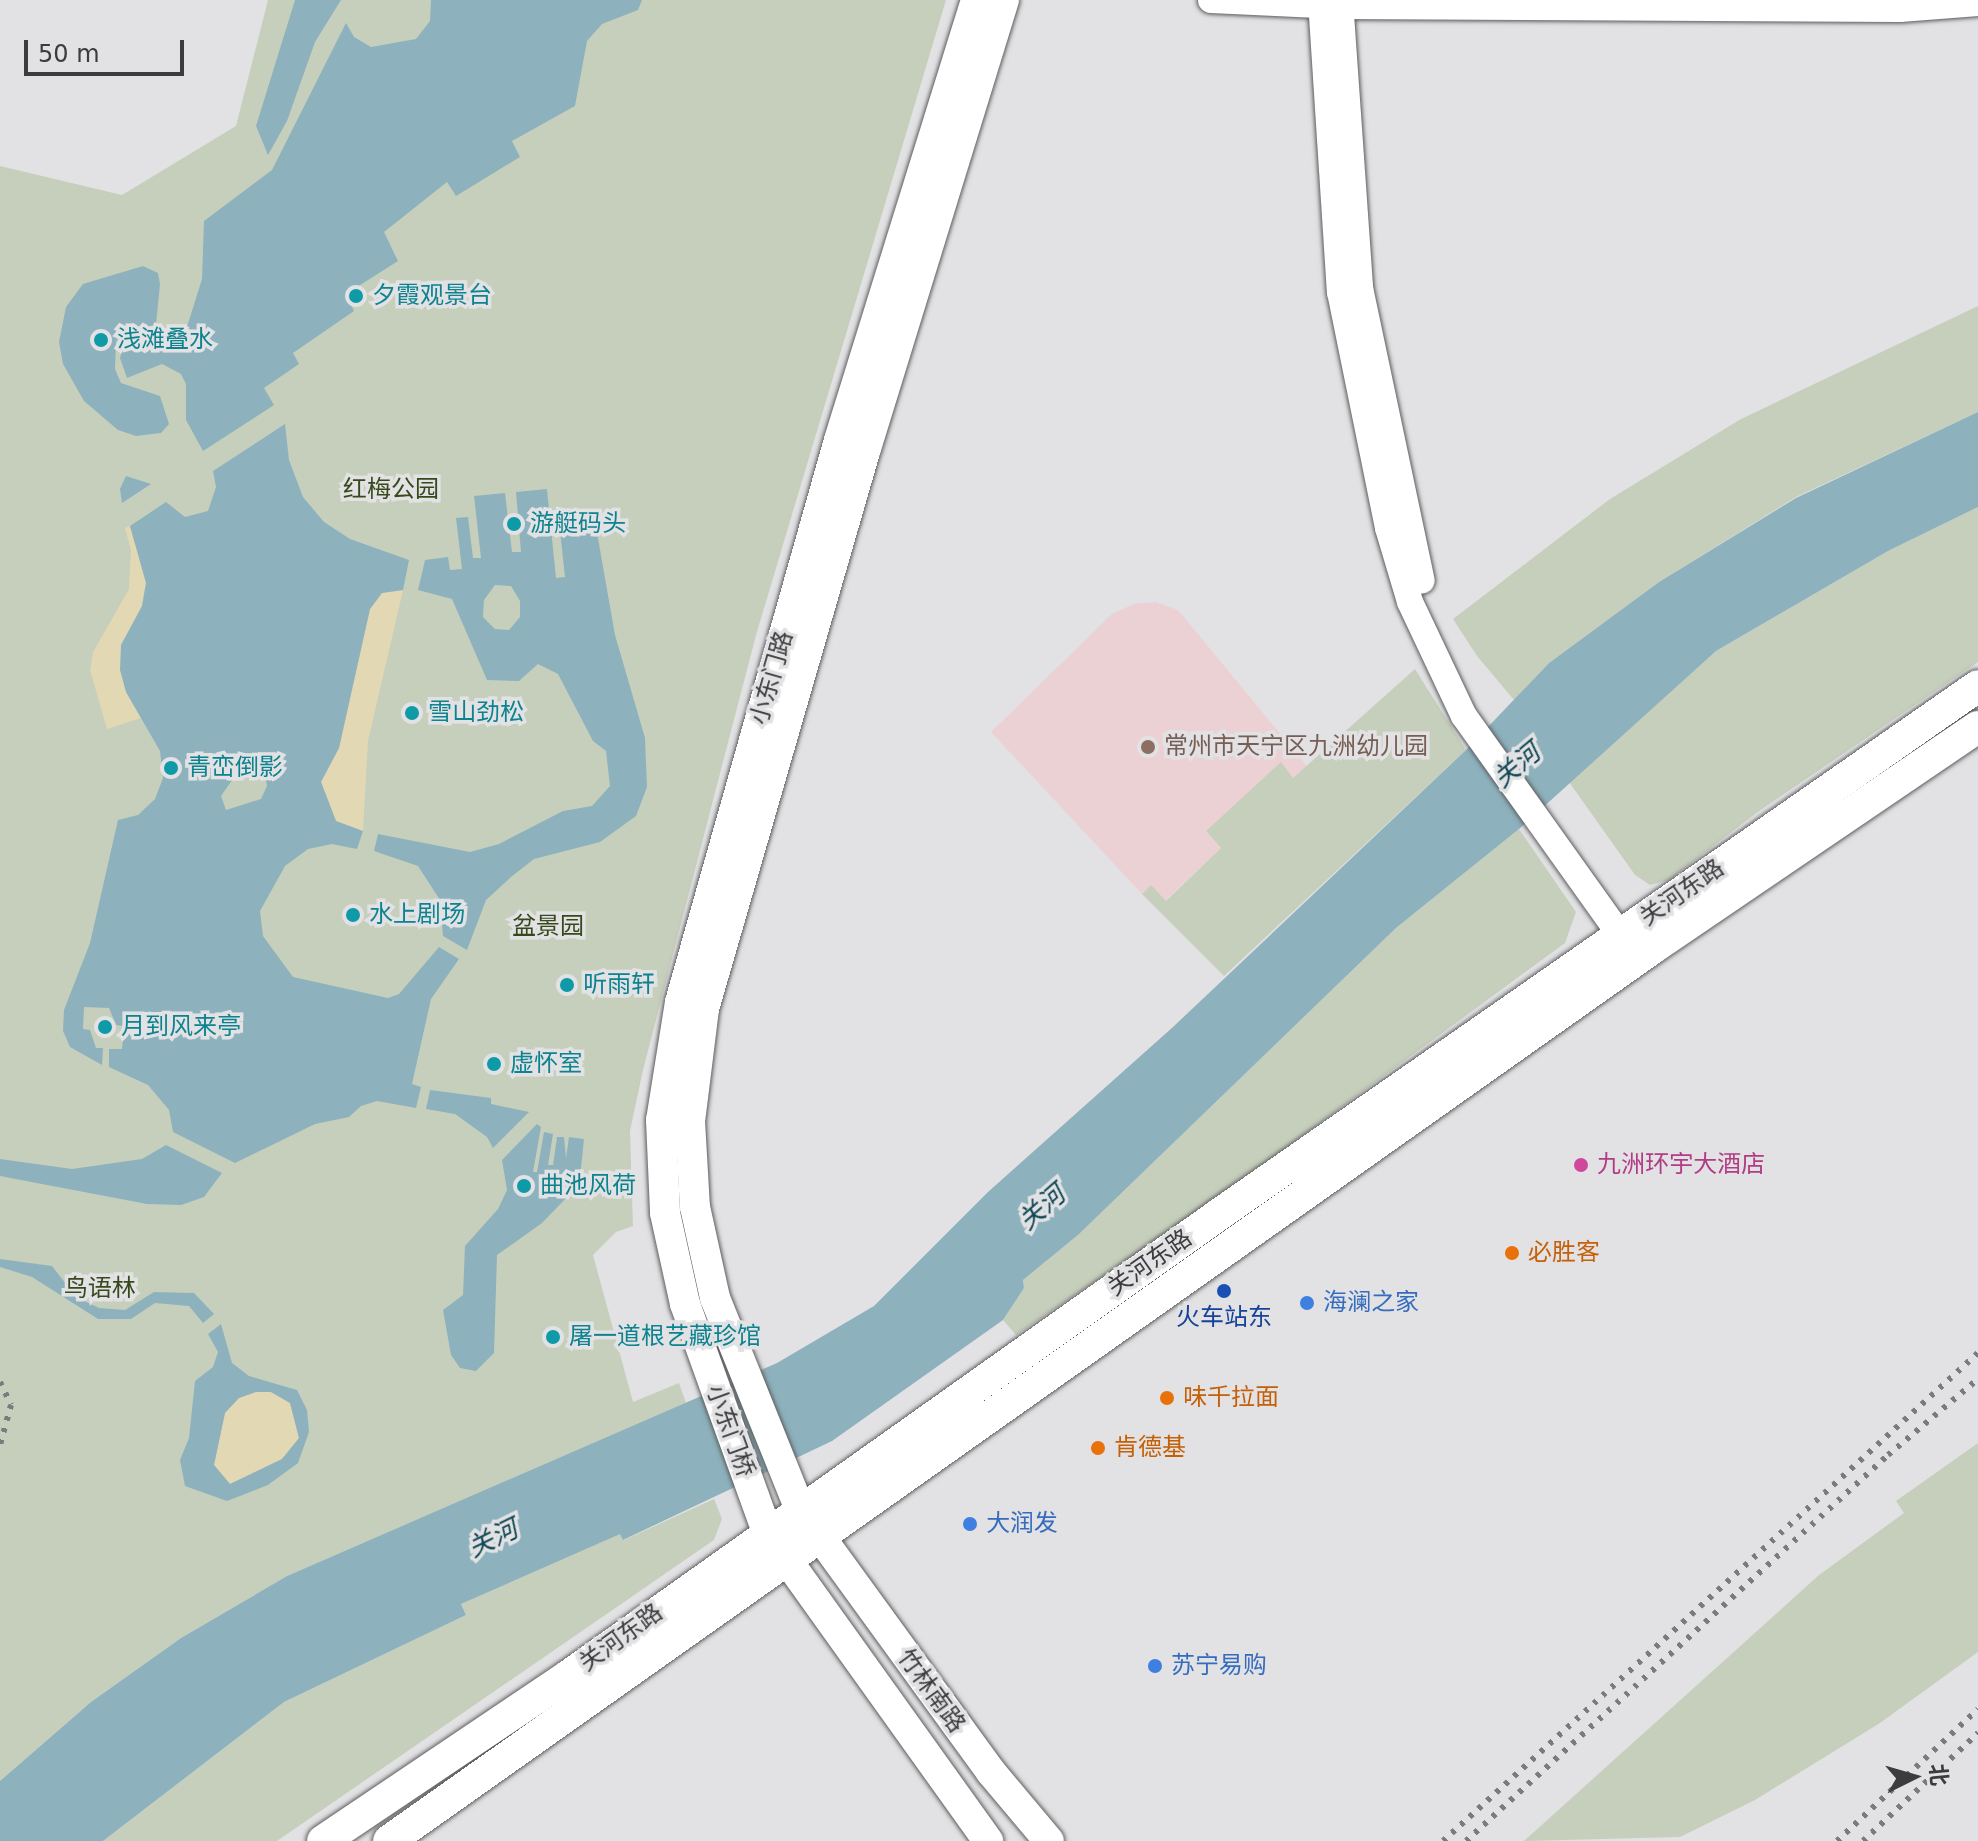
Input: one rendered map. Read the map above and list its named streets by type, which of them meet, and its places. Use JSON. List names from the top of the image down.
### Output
{
  "streets": {
    "main road": [
      "小东门路",
      "关河东路",
      "小东门桥",
      "竹林南路"
    ]
  },
  "crossings": [
    ["小东门路", "小东门桥"],
    ["关河东路", "小东门桥"],
    ["关河东路", "竹林南路"]
  ],
  "water": ["关河"],
  "parks": ["红梅公园", "盆景园", "鸟语林"],
  "places": [
    "夕霞观景台",
    "浅滩叠水",
    "游艇码头",
    "雪山劲松",
    "常州市天宁区九洲幼儿园",
    "青峦倒影",
    "水上剧场",
    "听雨轩",
    "月到风来亭",
    "虚怀室",
    "九洲环宇大酒店",
    "曲池风荷",
    "必胜客",
    "火车站东",
    "海澜之家",
    "屠一道根艺藏珍馆",
    "味千拉面",
    "肯德基",
    "大润发",
    "苏宁易购"
  ],
  "scale_bar": "50 m",
  "north": "right"
}
